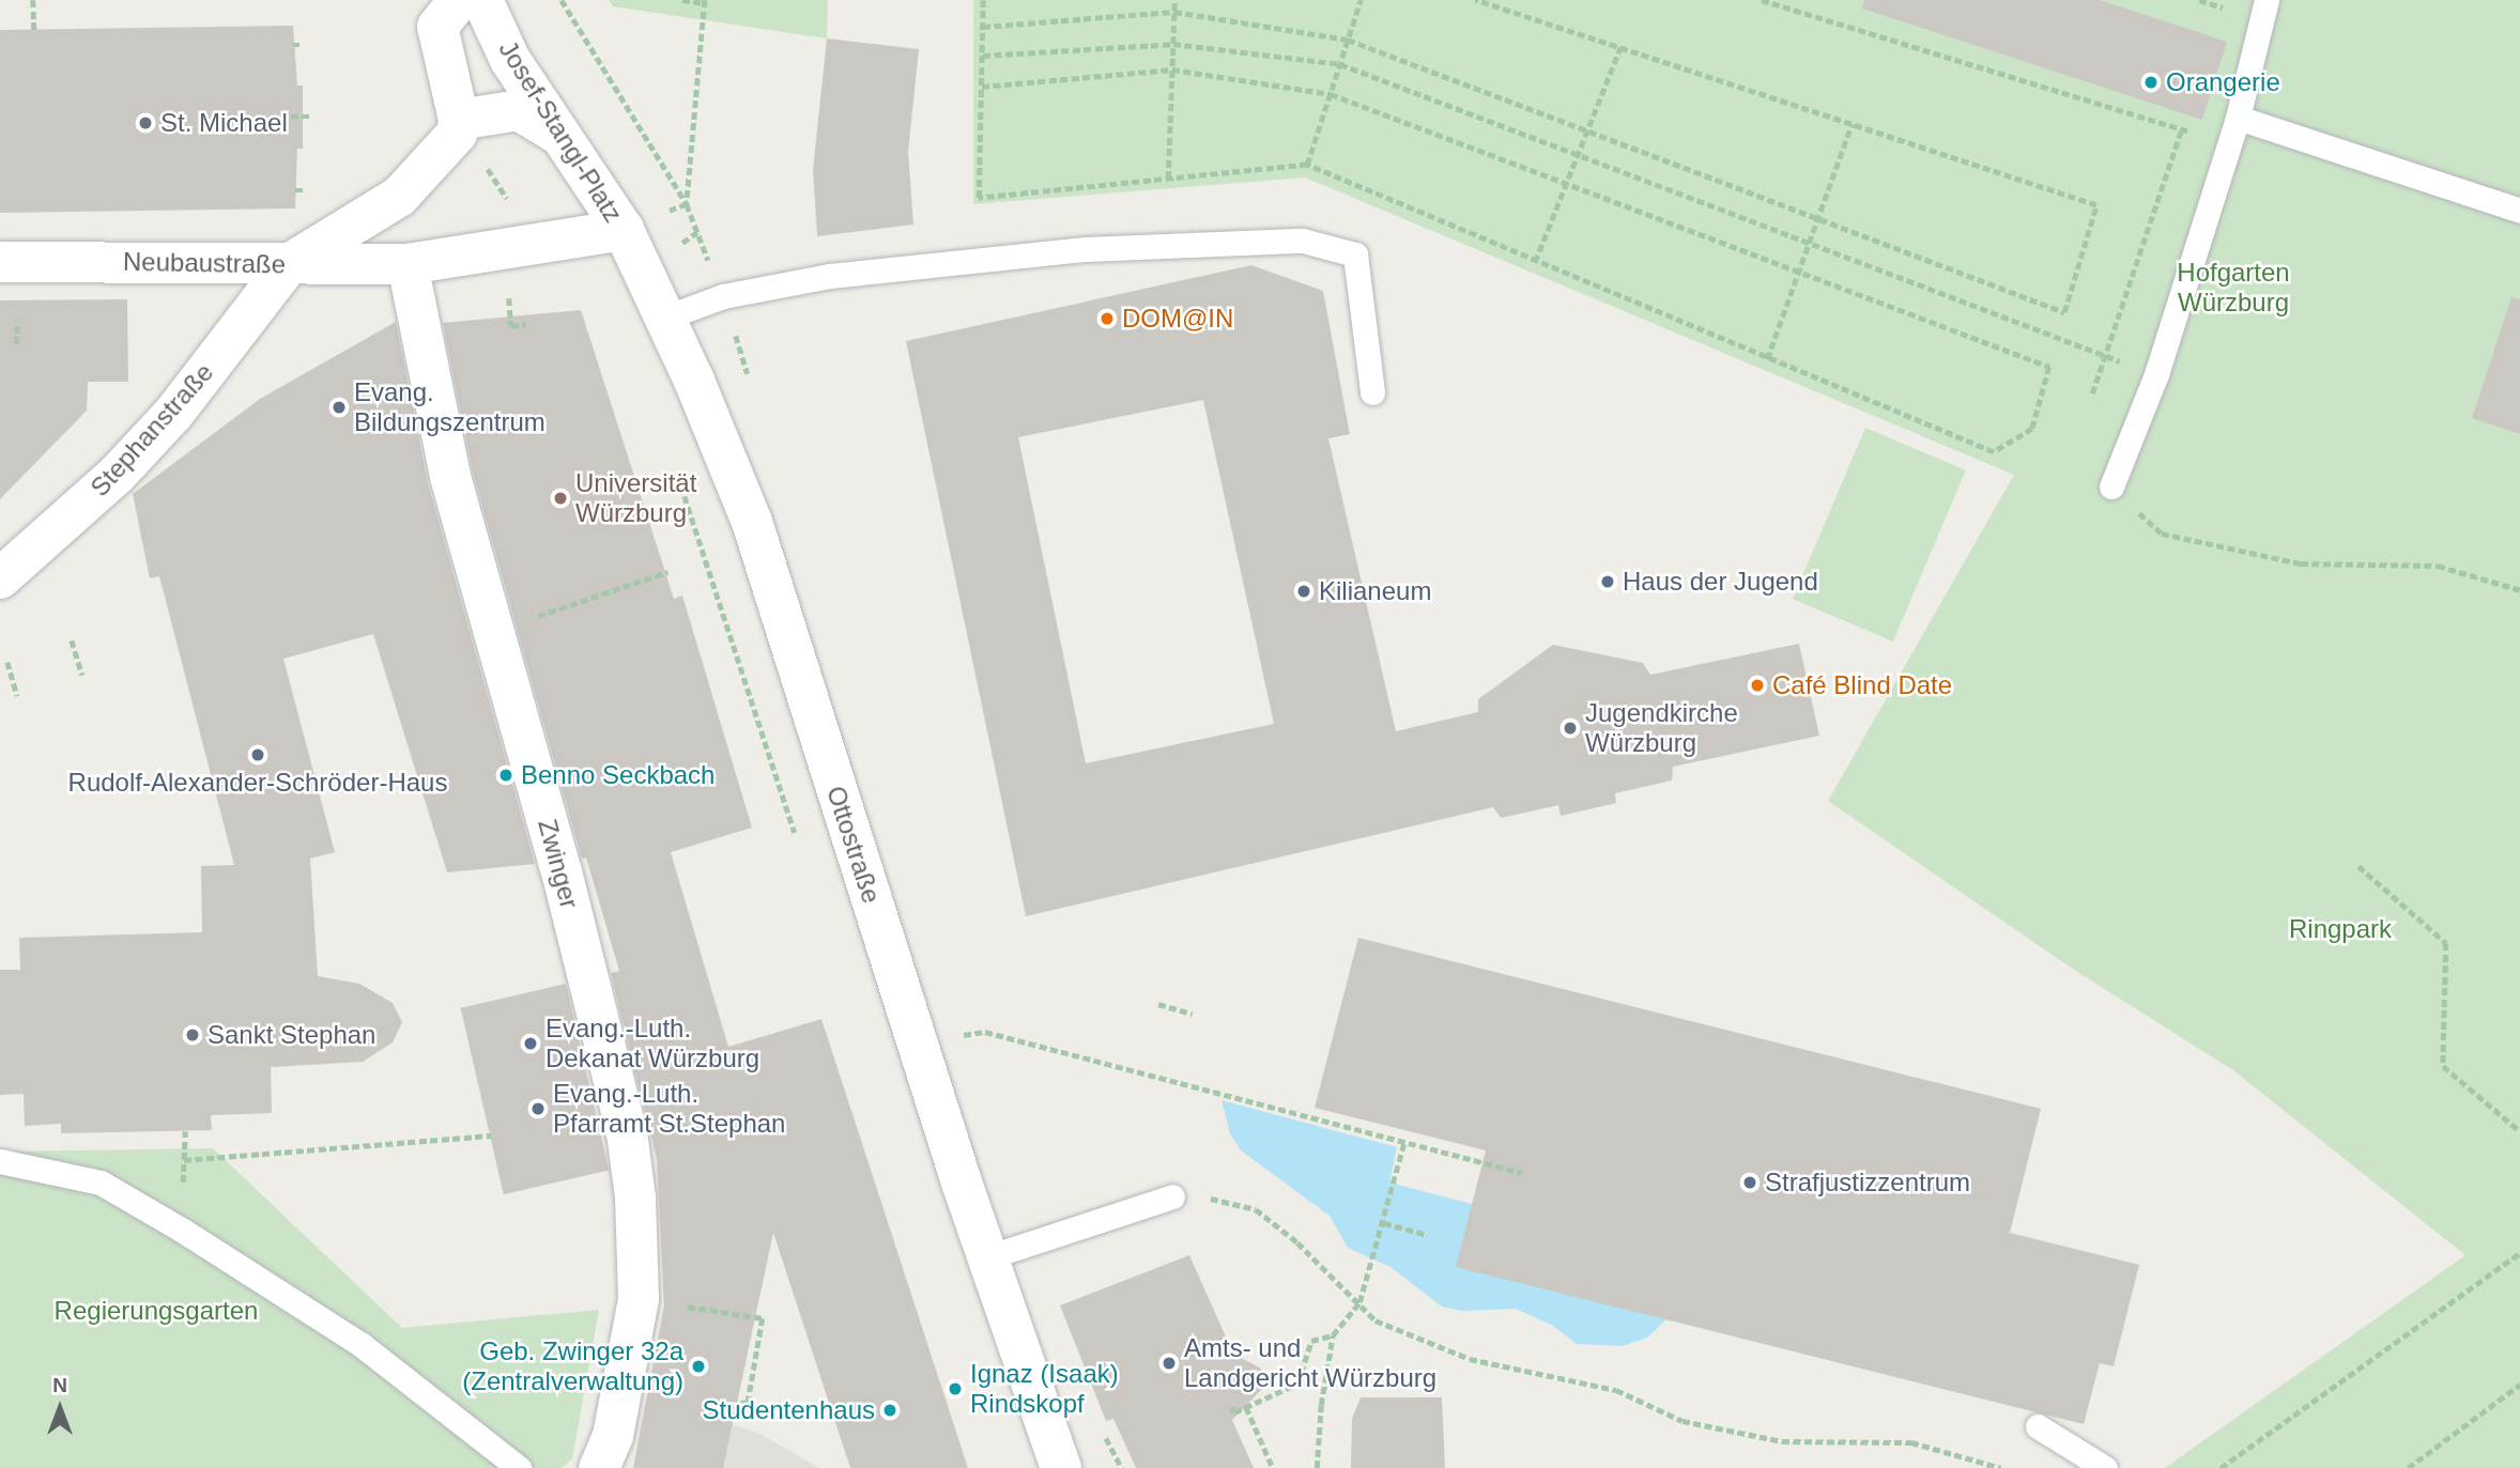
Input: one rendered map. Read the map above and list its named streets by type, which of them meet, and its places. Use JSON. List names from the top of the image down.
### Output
{
  "streets": {
    "street": [
      "Josef-Stangl-Platz",
      "Neubaustraße",
      "Stephanstraße",
      "Ottostraße",
      "Zwinger"
    ]
  },
  "crossings": [
    ["Josef-Stangl-Platz", "Neubaustraße"],
    ["Josef-Stangl-Platz", "Ottostraße"],
    ["Josef-Stangl-Platz", "Zwinger"],
    ["Neubaustraße", "Stephanstraße"],
    ["Neubaustraße", "Zwinger"]
  ],
  "parks": ["Hofgarten Würzburg", "Ringpark", "Regierungsgarten"],
  "places": [
    "Orangerie",
    "St. Michael",
    "DOM@IN",
    "Evang. Bildungszentrum",
    "Universität Würzburg",
    "Haus der Jugend",
    "Kilianeum",
    "Café Blind Date",
    "Jugendkirche Würzburg",
    "Rudolf-Alexander-Schröder-Haus",
    "Benno Seckbach",
    "Sankt Stephan",
    "Evang.-Luth. Dekanat Würzburg",
    "Evang.-Luth. Pfarramt St.Stephan",
    "Strafjustizzentrum",
    "Amts- und Landgericht Würzburg",
    "Geb. Zwinger 32a (Zentralverwaltung)",
    "Ignaz (Isaak) Rindskopf",
    "Studentenhaus"
  ],
  "north": "top"
}
